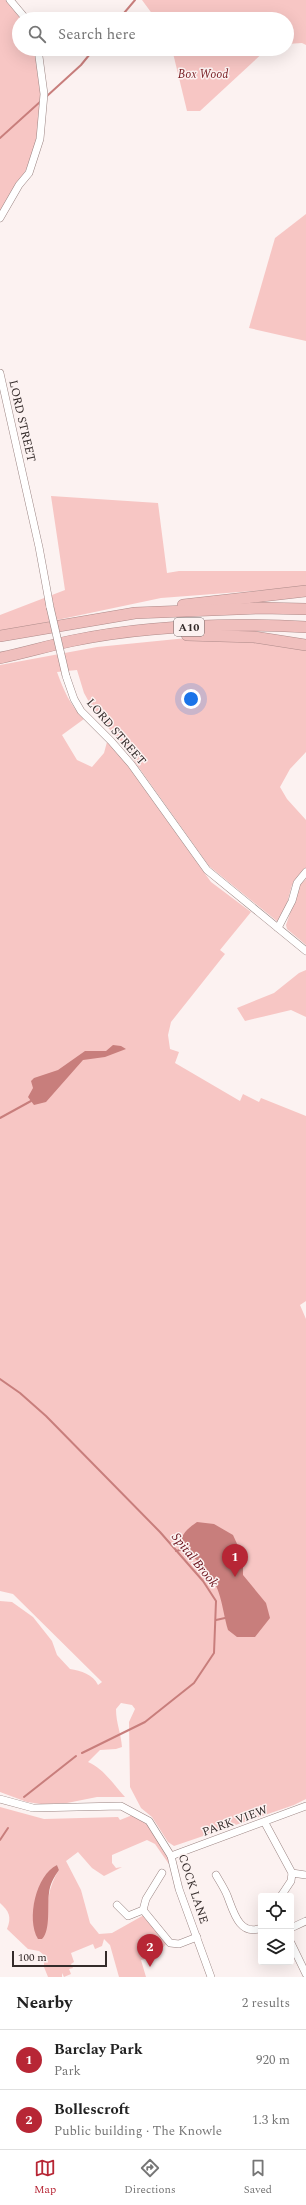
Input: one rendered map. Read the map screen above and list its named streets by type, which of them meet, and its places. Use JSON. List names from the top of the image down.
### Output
{
  "streets": {
    "highway": ["A10"],
    "street": ["LORD STREET", "PARK VIEW", "COCK LANE"]
  },
  "crossings": [
    ["PARK VIEW", "COCK LANE"]
  ],
  "water": ["Spital Brook"],
  "parks": ["Box Wood"],
  "scale_bar": "100 m",
  "page": {
    "search": "Search here",
    "pins": ["1", "2"],
    "scale": "100 m",
    "heading": ["Nearby", "2 results"],
    "list": [
      {
        "mark": "1",
        "name": "Barclay Park",
        "note": "Park",
        "value": "920 m"
      },
      {
        "mark": "2",
        "name": "Bollescroft",
        "note": "Public building · The Knowle",
        "value": "1.3 km"
      }
    ],
    "nav": ["Map", "Directions", "Saved"]
  }
}
